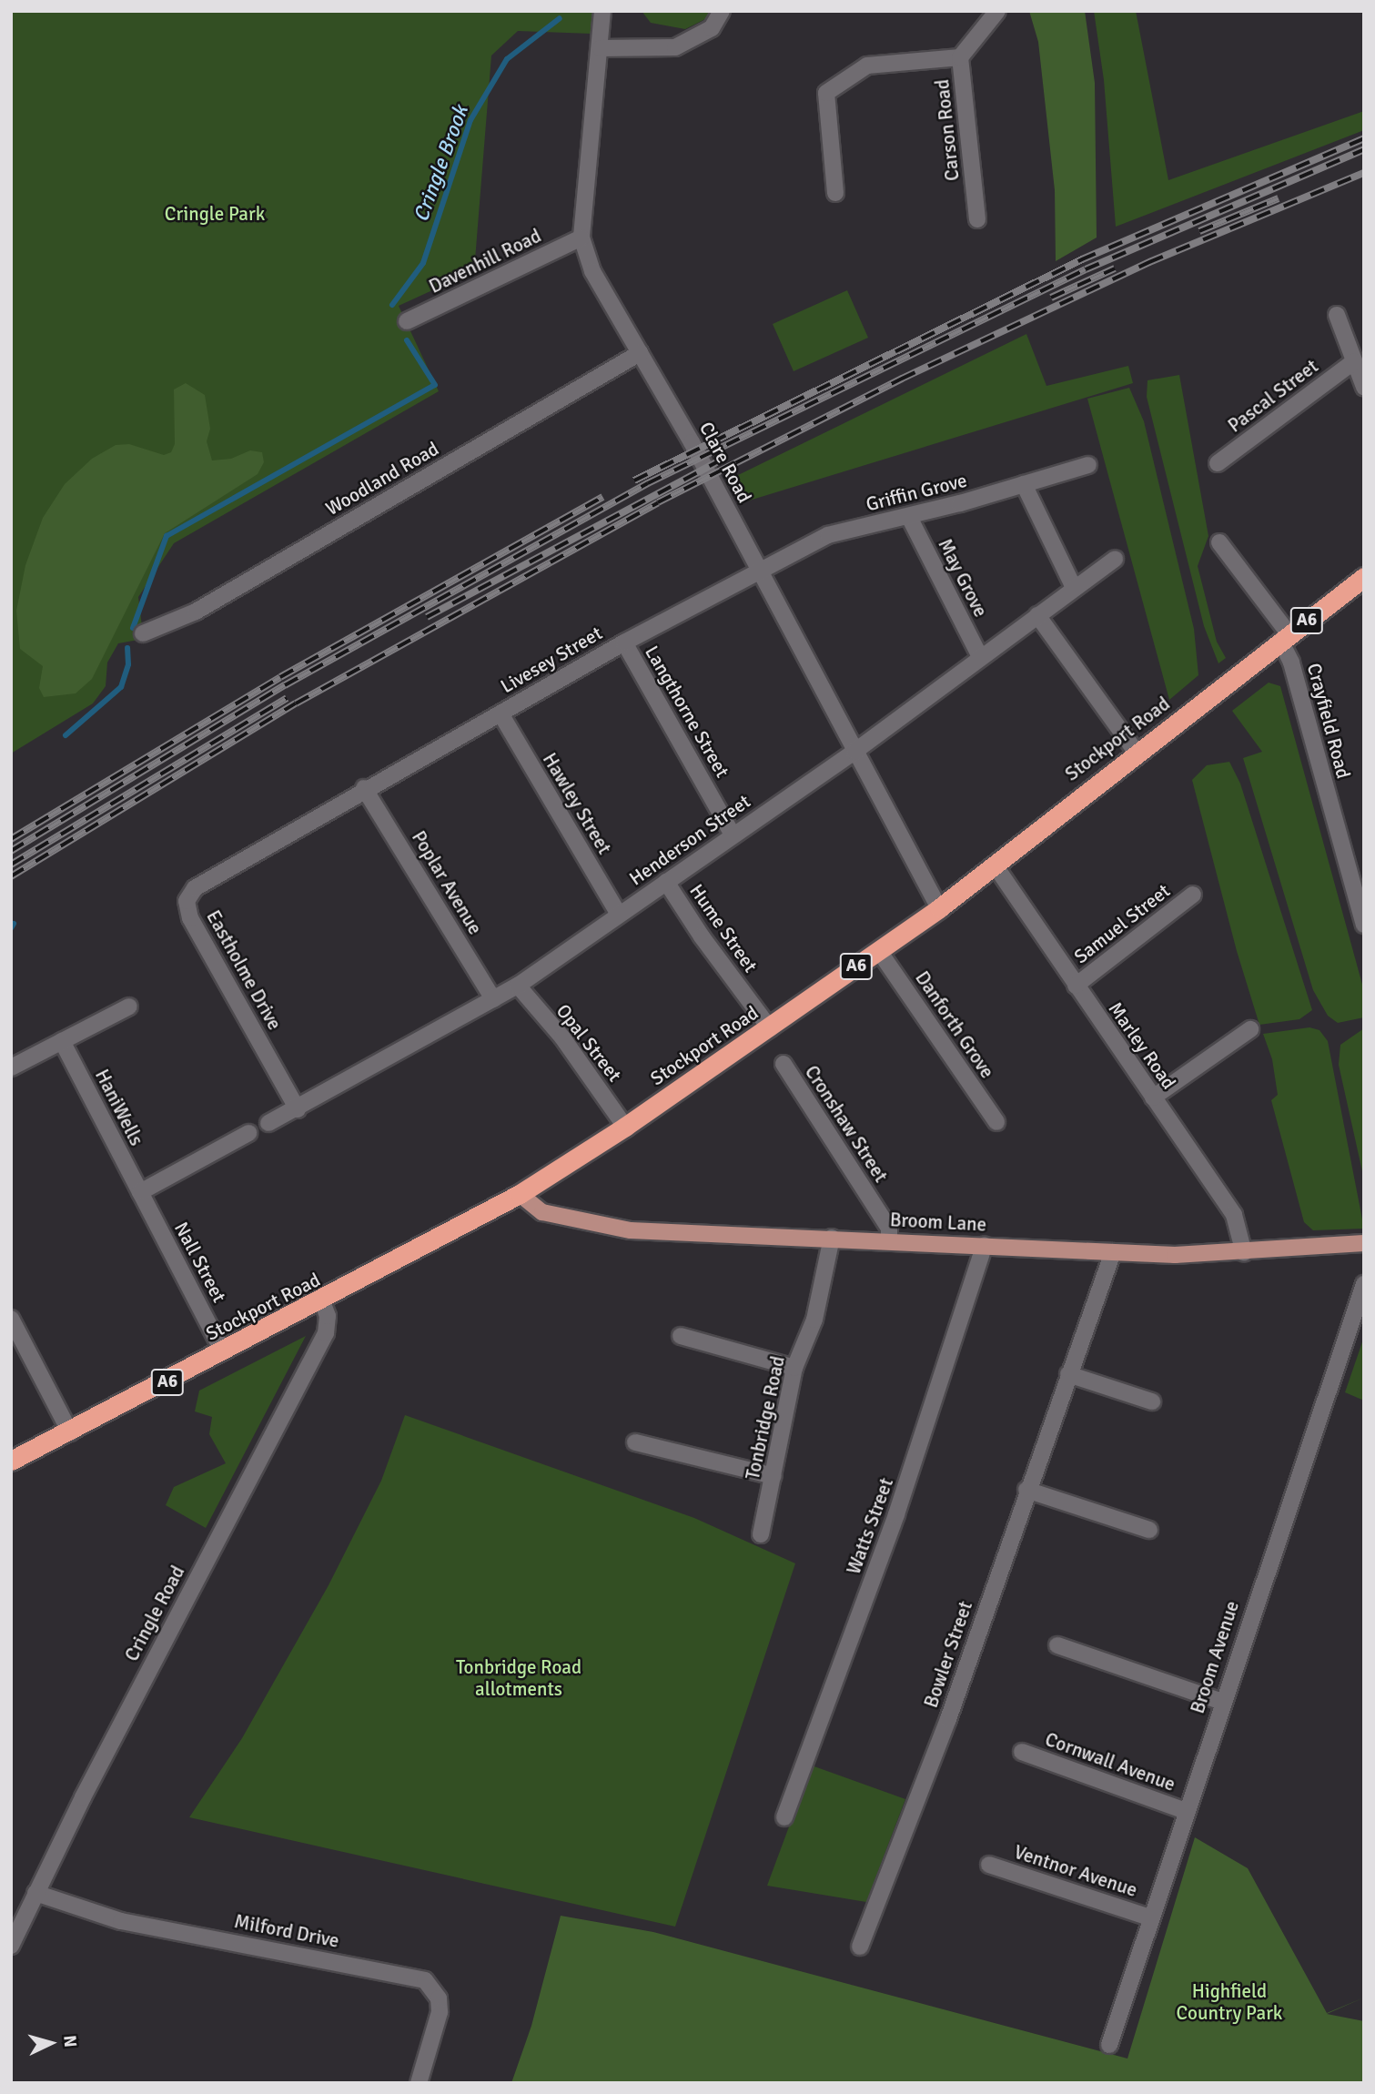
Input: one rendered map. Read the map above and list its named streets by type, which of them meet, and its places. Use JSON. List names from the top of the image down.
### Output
{
  "streets": {
    "highway": ["A6", "Stockport Road"],
    "main road": ["Broom Lane"],
    "street": [
      "Carson Road",
      "Davenhill Road",
      "Pascal Street",
      "Clare Road",
      "Woodland Road",
      "Griffin Grove",
      "May Grove",
      "Livesey Street",
      "Langthorne Street",
      "Crayfield Road",
      "Hawley Street",
      "Henderson Street",
      "Poplar Avenue",
      "Samuel Street",
      "Hume Street",
      "Eastholme Drive",
      "Danforth Grove",
      "Opal Street",
      "Marley Road",
      "HaniWells",
      "Cronshaw Street",
      "Nall Street",
      "Tonbridge Road",
      "Watts Street",
      "Cringle Road",
      "Bowler Street",
      "Broom Avenue",
      "Cornwall Avenue",
      "Ventnor Avenue",
      "Milford Drive"
    ]
  },
  "crossings": [
    ["Davenhill Road", "Clare Road"],
    ["Clare Road", "Woodland Road"],
    ["Clare Road", "Griffin Grove"],
    ["Clare Road", "Livesey Street"],
    ["Clare Road", "Stockport Road"],
    ["Clare Road", "Henderson Street"],
    ["Griffin Grove", "May Grove"],
    ["Griffin Grove", "Livesey Street"],
    ["May Grove", "Henderson Street"],
    ["Livesey Street", "Langthorne Street"],
    ["Livesey Street", "Hawley Street"],
    ["Livesey Street", "Poplar Avenue"],
    ["Livesey Street", "Eastholme Drive"],
    ["Langthorne Street", "Henderson Street"],
    ["Crayfield Road", "Stockport Road"],
    ["Stockport Road", "Hume Street"],
    ["Stockport Road", "Danforth Grove"],
    ["Stockport Road", "Opal Street"],
    ["Stockport Road", "Marley Road"],
    ["Stockport Road", "Broom Lane"],
    ["Stockport Road", "Nall Street"],
    ["Stockport Road", "Cringle Road"],
    ["Hawley Street", "Henderson Street"],
    ["Henderson Street", "Poplar Avenue"],
    ["Henderson Street", "Hume Street"],
    ["Henderson Street", "Eastholme Drive"],
    ["Henderson Street", "Opal Street"],
    ["Poplar Avenue", "Eastholme Drive"],
    ["Samuel Street", "Marley Road"],
    ["Marley Road", "Broom Lane"],
    ["HaniWells", "Nall Street"],
    ["Cronshaw Street", "Broom Lane"],
    ["Broom Lane", "Tonbridge Road"],
    ["Broom Lane", "Watts Street"],
    ["Broom Lane", "Bowler Street"],
    ["Cringle Road", "Milford Drive"],
    ["Broom Avenue", "Cornwall Avenue"],
    ["Broom Avenue", "Ventnor Avenue"]
  ],
  "water": ["Cringle Brook"],
  "parks": ["Cringle Park", "Tonbridge Road allotments", "Highfield Country Park"],
  "north": "right"
}
